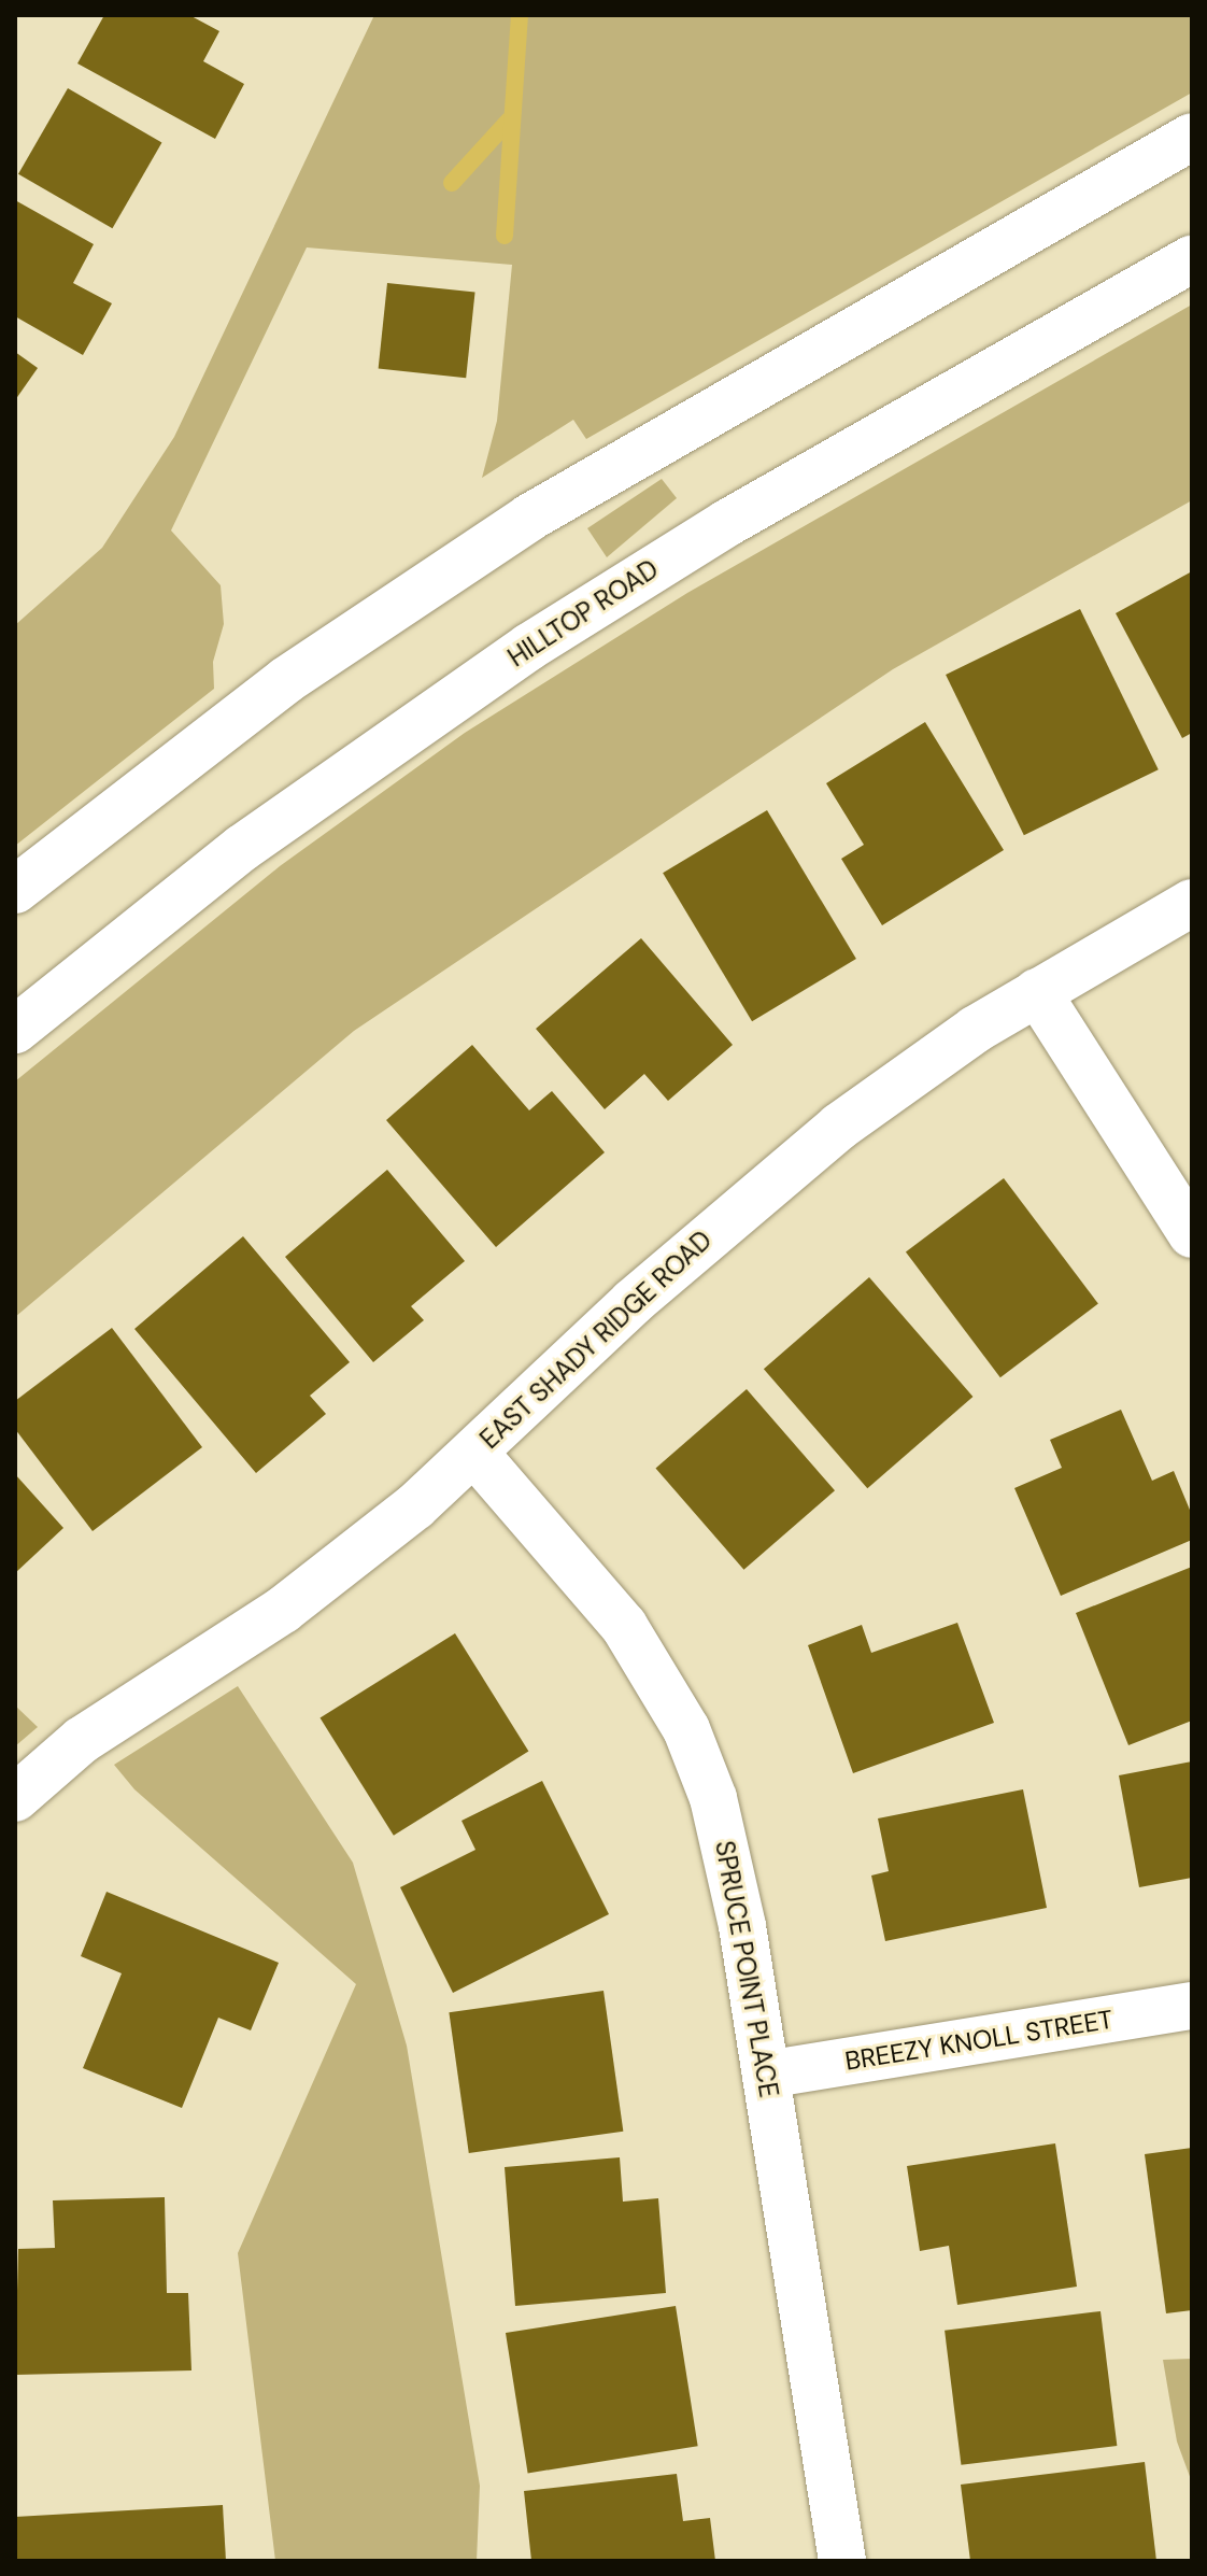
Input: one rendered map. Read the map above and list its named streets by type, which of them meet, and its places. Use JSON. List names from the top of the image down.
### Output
{
  "streets": {
    "street": [
      "HILLTOP ROAD",
      "EAST SHADY RIDGE ROAD",
      "SPRUCE POINT PLACE",
      "BREEZY KNOLL STREET"
    ]
  },
  "crossings": [
    ["EAST SHADY RIDGE ROAD", "SPRUCE POINT PLACE"],
    ["SPRUCE POINT PLACE", "BREEZY KNOLL STREET"]
  ]
}
